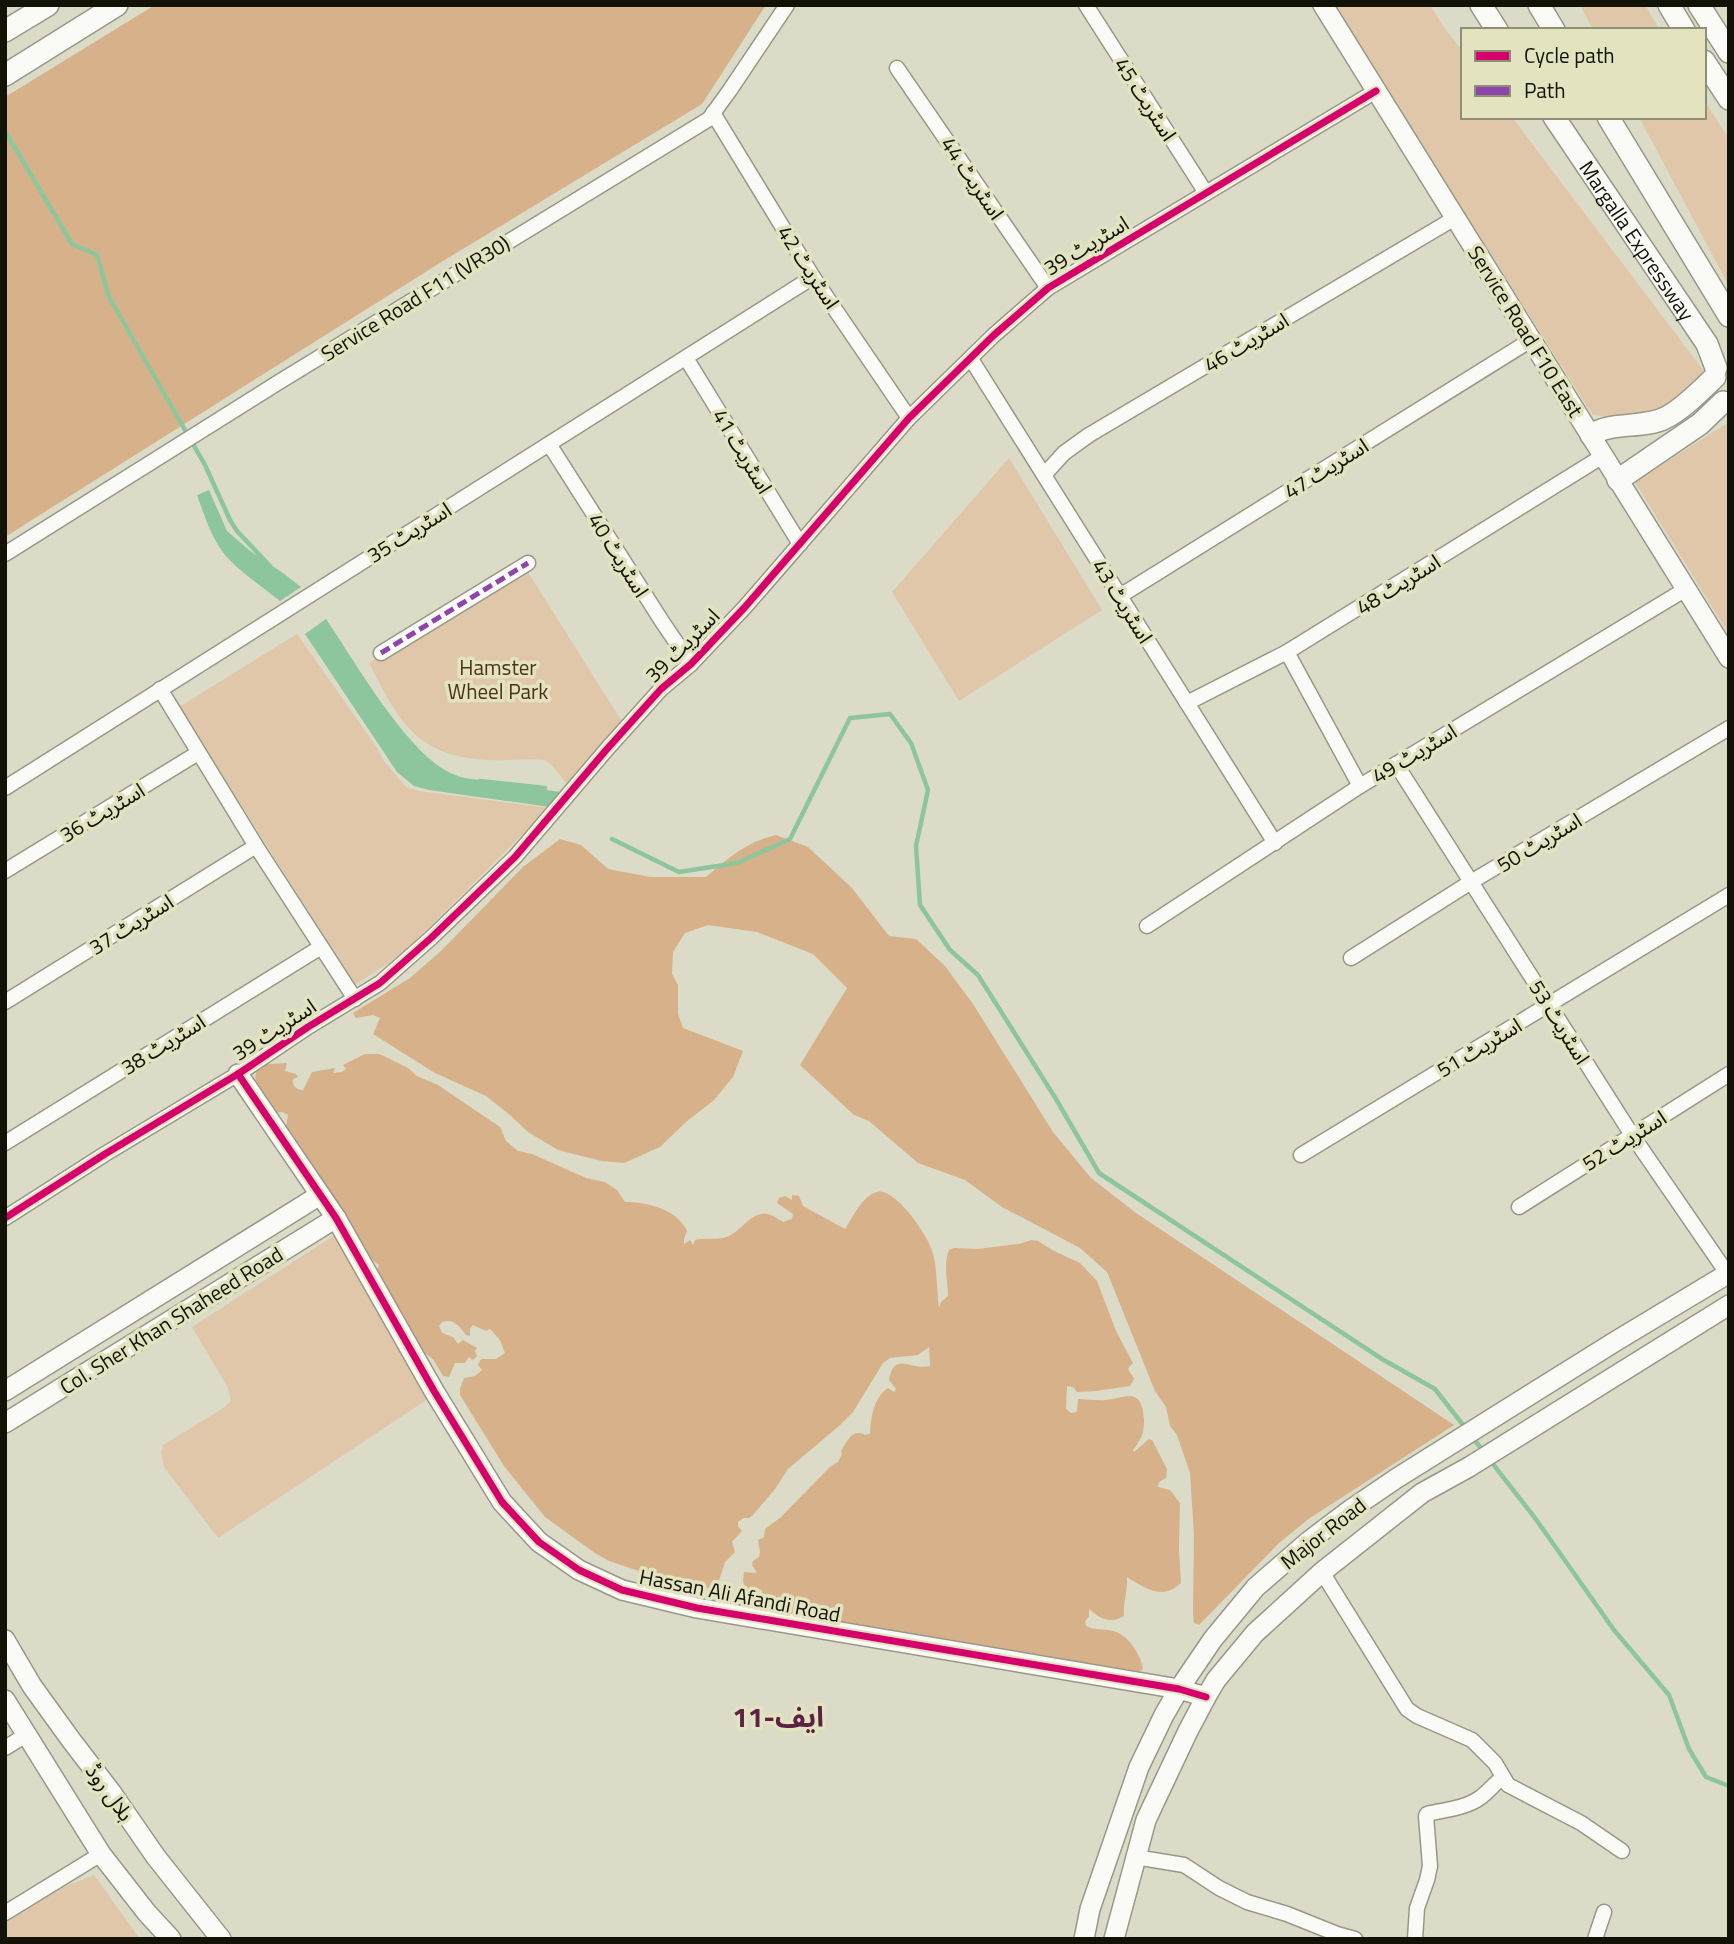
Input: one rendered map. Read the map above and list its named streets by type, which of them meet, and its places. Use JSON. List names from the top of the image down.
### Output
{
  "streets": {
    "main road": ["Margalla Expressway"],
    "street": [
      "اسٹریٹ 45",
      "اسٹریٹ 44",
      "اسٹریٹ 39",
      "اسٹریٹ 42",
      "Service Road F11 (VR30)",
      "Service Road F10 East",
      "اسٹریٹ 46",
      "اسٹریٹ 41",
      "اسٹریٹ 47",
      "اسٹریٹ 35",
      "اسٹریٹ 40",
      "اسٹریٹ 48",
      "اسٹریٹ 43",
      "اسٹریٹ 49",
      "اسٹریٹ 36",
      "اسٹریٹ 50",
      "اسٹریٹ 37",
      "اسٹریٹ 53",
      "اسٹریٹ 38",
      "اسٹریٹ 51",
      "اسٹریٹ 52",
      "Col. Sher Khan Shaheed Road",
      "Major Road",
      "Hassan Ali Afandi Road",
      "ہلال روڈ"
    ]
  },
  "crossings": [
    ["اسٹریٹ 45", "اسٹریٹ 39"],
    ["اسٹریٹ 44", "اسٹریٹ 39"],
    ["اسٹریٹ 39", "اسٹریٹ 42"],
    ["اسٹریٹ 39", "Service Road F10 East"],
    ["اسٹریٹ 39", "اسٹریٹ 41"],
    ["اسٹریٹ 39", "اسٹریٹ 40"],
    ["اسٹریٹ 39", "اسٹریٹ 43"],
    ["اسٹریٹ 39", "Hassan Ali Afandi Road"],
    ["اسٹریٹ 42", "Service Road F11 (VR30)"],
    ["اسٹریٹ 42", "اسٹریٹ 35"],
    ["Service Road F10 East", "اسٹریٹ 46"],
    ["Service Road F10 East", "اسٹریٹ 47"],
    ["Service Road F10 East", "اسٹریٹ 48"],
    ["Service Road F10 East", "اسٹریٹ 49"],
    ["اسٹریٹ 46", "اسٹریٹ 43"],
    ["اسٹریٹ 41", "اسٹریٹ 35"],
    ["اسٹریٹ 47", "اسٹریٹ 43"],
    ["اسٹریٹ 35", "اسٹریٹ 40"],
    ["اسٹریٹ 48", "اسٹریٹ 43"],
    ["اسٹریٹ 43", "اسٹریٹ 49"],
    ["اسٹریٹ 49", "اسٹریٹ 53"],
    ["اسٹریٹ 50", "اسٹریٹ 53"],
    ["اسٹریٹ 53", "اسٹریٹ 51"],
    ["اسٹریٹ 53", "اسٹریٹ 52"],
    ["اسٹریٹ 53", "Major Road"],
    ["Col. Sher Khan Shaheed Road", "Hassan Ali Afandi Road"],
    ["Major Road", "Hassan Ali Afandi Road"]
  ],
  "districts": ["ایف-11"],
  "parks": ["Hamster Wheel Park"],
  "legend": ["Cycle path", "Path"]
}
